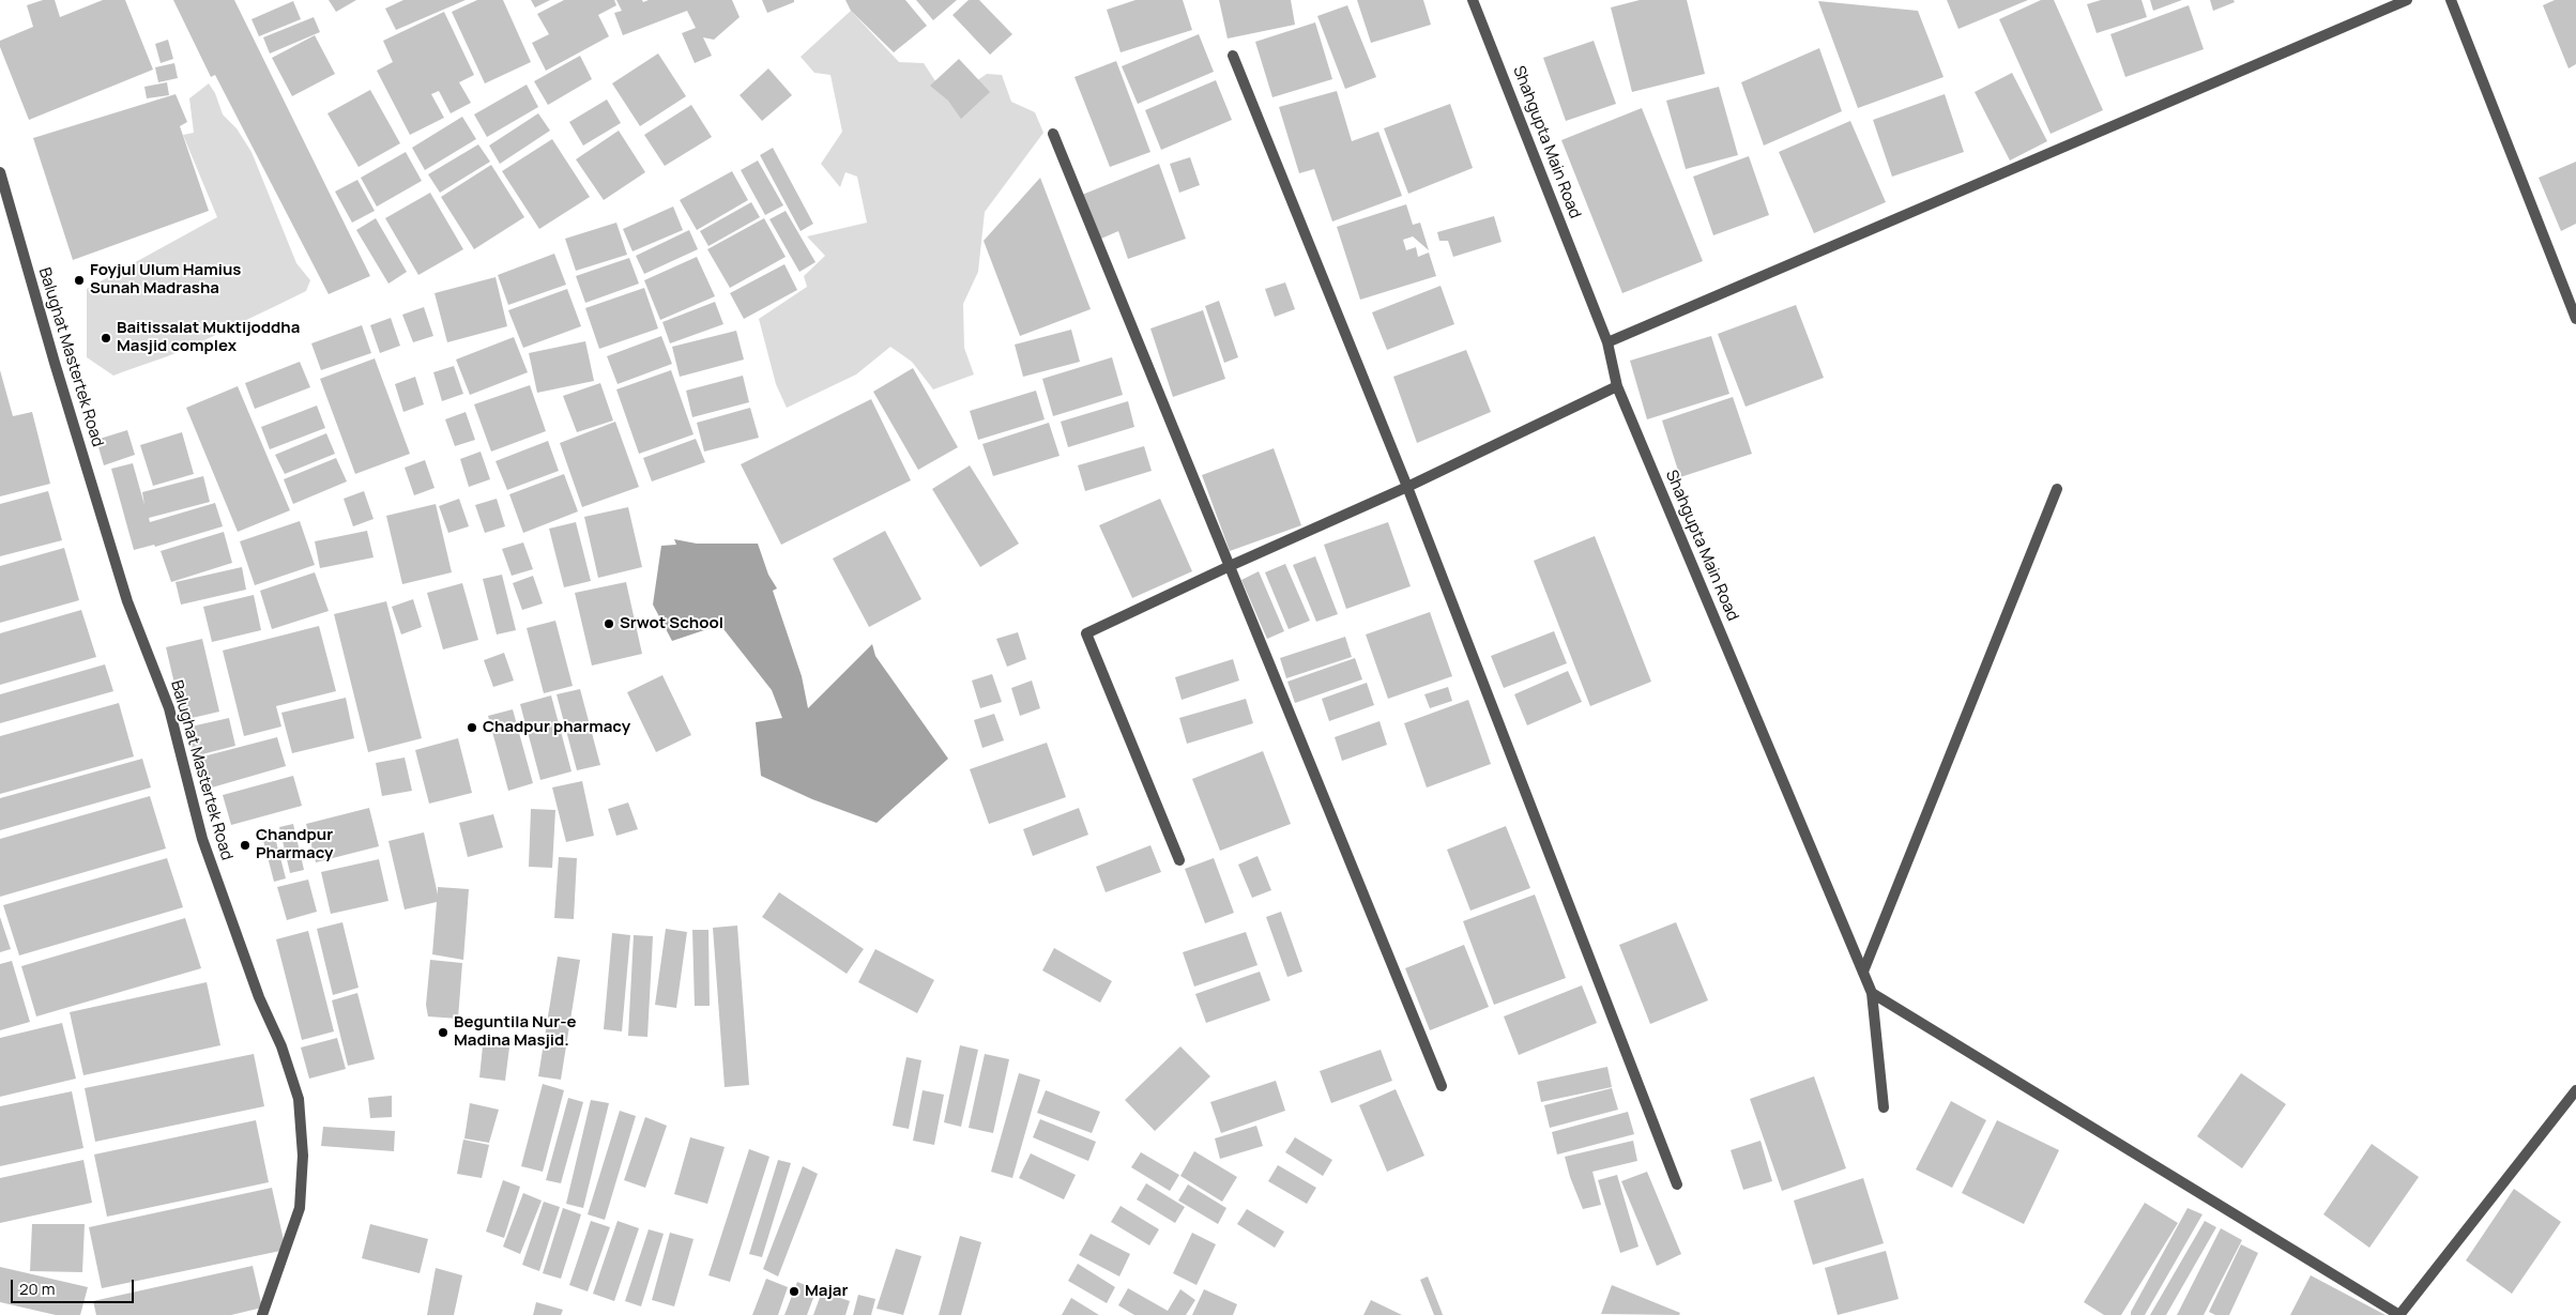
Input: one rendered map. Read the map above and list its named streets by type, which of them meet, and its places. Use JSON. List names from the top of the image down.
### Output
{
  "streets": {
    "street": ["Shahgupta Main Road", "Balughat Mastertek Road"]
  },
  "places": [
    "Foyjul Ulum Hamius Sunah Madrasha",
    "Baitissalat Muktijoddha Masjid complex",
    "Srwot School",
    "Chadpur pharmacy",
    "Chandpur Pharmacy",
    "Beguntila Nur-e Madina Masjid.",
    "Majar"
  ],
  "scale_bar": "20 m"
}
